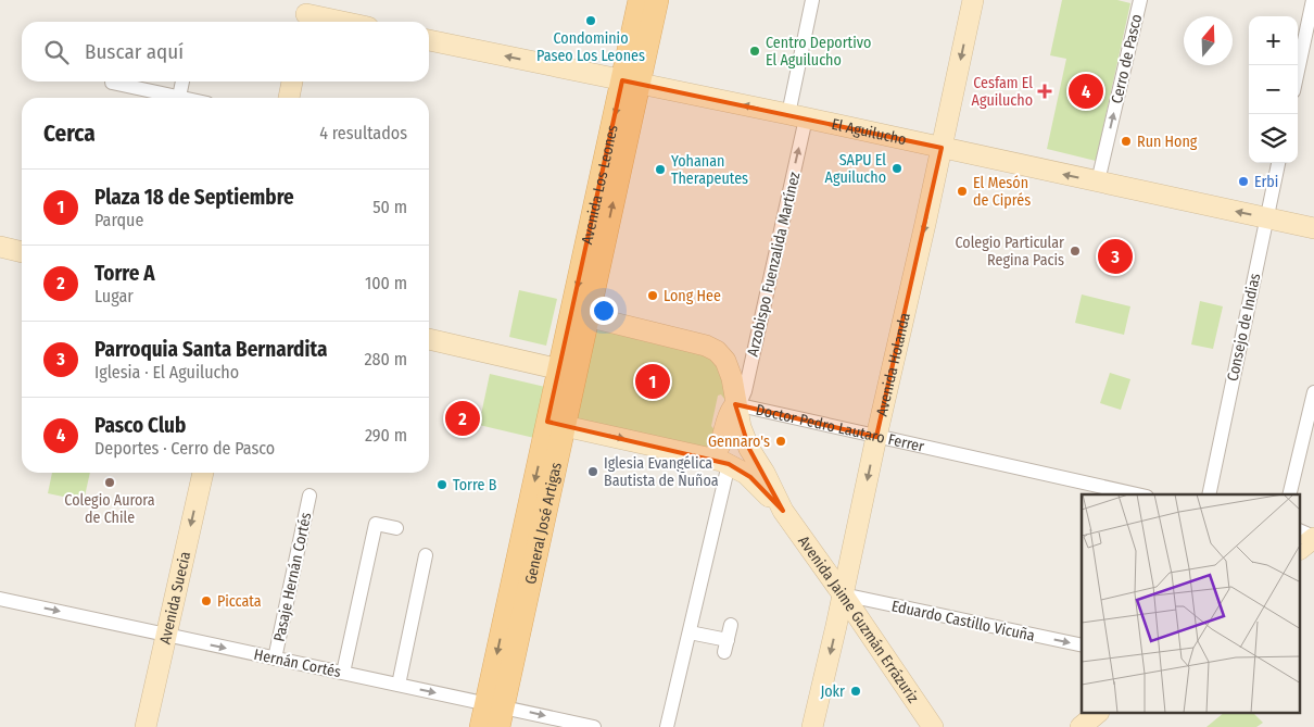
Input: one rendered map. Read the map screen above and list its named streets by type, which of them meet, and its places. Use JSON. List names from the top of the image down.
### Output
{
  "streets": {
    "main road": ["Avenida Los Leones", "General José Artigas"],
    "street": [
      "Cerro de Pasco",
      "El Aguilucho",
      "Arzobispo Fuenzalida Martínez",
      "Consejo de Indias",
      "Avenida Holanda",
      "Doctor Pedro Lautaro Ferrer",
      "Pasaje Hernán Cortés",
      "Avenida Suecia",
      "Avenida Jaime Guzmán Errázuriz",
      "Eduardo Castillo Vicuña",
      "Hernán Cortés"
    ]
  },
  "crossings": [
    ["Cerro de Pasco", "El Aguilucho"],
    ["El Aguilucho", "Avenida Los Leones"],
    ["El Aguilucho", "Arzobispo Fuenzalida Martínez"],
    ["El Aguilucho", "Consejo de Indias"],
    ["El Aguilucho", "Avenida Holanda"],
    ["Avenida Los Leones", "Doctor Pedro Lautaro Ferrer"],
    ["Avenida Los Leones", "General José Artigas"],
    ["Arzobispo Fuenzalida Martínez", "Doctor Pedro Lautaro Ferrer"],
    ["Arzobispo Fuenzalida Martínez", "Avenida Jaime Guzmán Errázuriz"],
    ["Avenida Holanda", "Doctor Pedro Lautaro Ferrer"],
    ["Avenida Holanda", "Avenida Jaime Guzmán Errázuriz"],
    ["Avenida Holanda", "Eduardo Castillo Vicuña"],
    ["Doctor Pedro Lautaro Ferrer", "General José Artigas"],
    ["Doctor Pedro Lautaro Ferrer", "Avenida Jaime Guzmán Errázuriz"],
    ["General José Artigas", "Hernán Cortés"],
    ["Pasaje Hernán Cortés", "Hernán Cortés"],
    ["Avenida Suecia", "Hernán Cortés"],
    ["Avenida Jaime Guzmán Errázuriz", "Eduardo Castillo Vicuña"]
  ],
  "one_way": [
    "Cerro de Pasco",
    "El Aguilucho",
    "Arzobispo Fuenzalida Martínez",
    "Avenida Suecia",
    "Eduardo Castillo Vicuña",
    "Hernán Cortés"
  ],
  "places": {
    "other": [
      "Condominio Paseo Los Leones",
      "Centro Deportivo El Aguilucho",
      "Run Hong",
      "SAPU El Aguilucho",
      "Yohanan Therapeutes",
      "Erbi",
      "El Mesón de Ciprés",
      "Colegio Particular Regina Pacis",
      "Long Hee",
      "Gennaro's",
      "Iglesia Evangélica Bautista de Ñuñoa",
      "Colegio Aurora de Chile",
      "Torre B",
      "Piccata",
      "Jokr"
    ],
    "health": ["Cesfam El Aguilucho"]
  },
  "north": "top",
  "page": {
    "map_buttons": ["+", "−"],
    "search": "Buscar aquí",
    "pins": [
      "4",
      "3",
      "1",
      "2"
    ],
    "heading": ["Cerca", "4 resultados"],
    "list": [
      {
        "mark": "1",
        "name": "Plaza 18 de Septiembre",
        "note": "Parque",
        "value": "50 m"
      },
      {
        "mark": "2",
        "name": "Torre A",
        "note": "Lugar",
        "value": "100 m"
      },
      {
        "mark": "3",
        "name": "Parroquia Santa Bernardita",
        "note": "Iglesia · El Aguilucho",
        "value": "280 m"
      },
      {
        "mark": "4",
        "name": "Pasco Club",
        "note": "Deportes · Cerro de Pasco",
        "value": "290 m"
      }
    ]
  }
}
